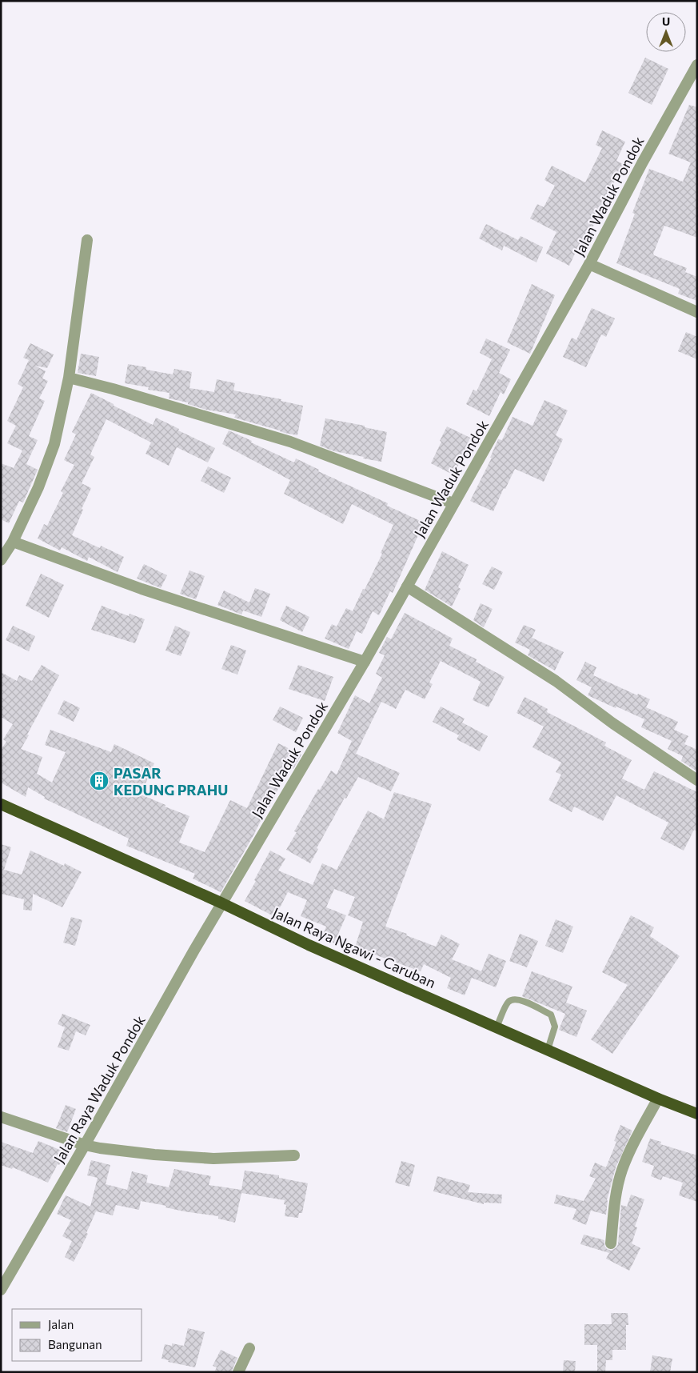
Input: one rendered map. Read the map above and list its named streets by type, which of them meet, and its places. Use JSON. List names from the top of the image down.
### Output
{
  "streets": {
    "highway": ["Jalan Raya Ngawi - Caruban"],
    "street": ["Jalan Waduk Pondok", "Jalan Raya Waduk Pondok"]
  },
  "crossings": [
    ["Jalan Waduk Pondok", "Jalan Raya Ngawi - Caruban"],
    ["Jalan Waduk Pondok", "Jalan Raya Waduk Pondok"],
    ["Jalan Raya Ngawi - Caruban", "Jalan Raya Waduk Pondok"]
  ],
  "places": {
    "building": ["PASAR KEDUNG PRAHU"]
  },
  "legend": ["Jalan", "Bangunan"],
  "north": "top"
}
